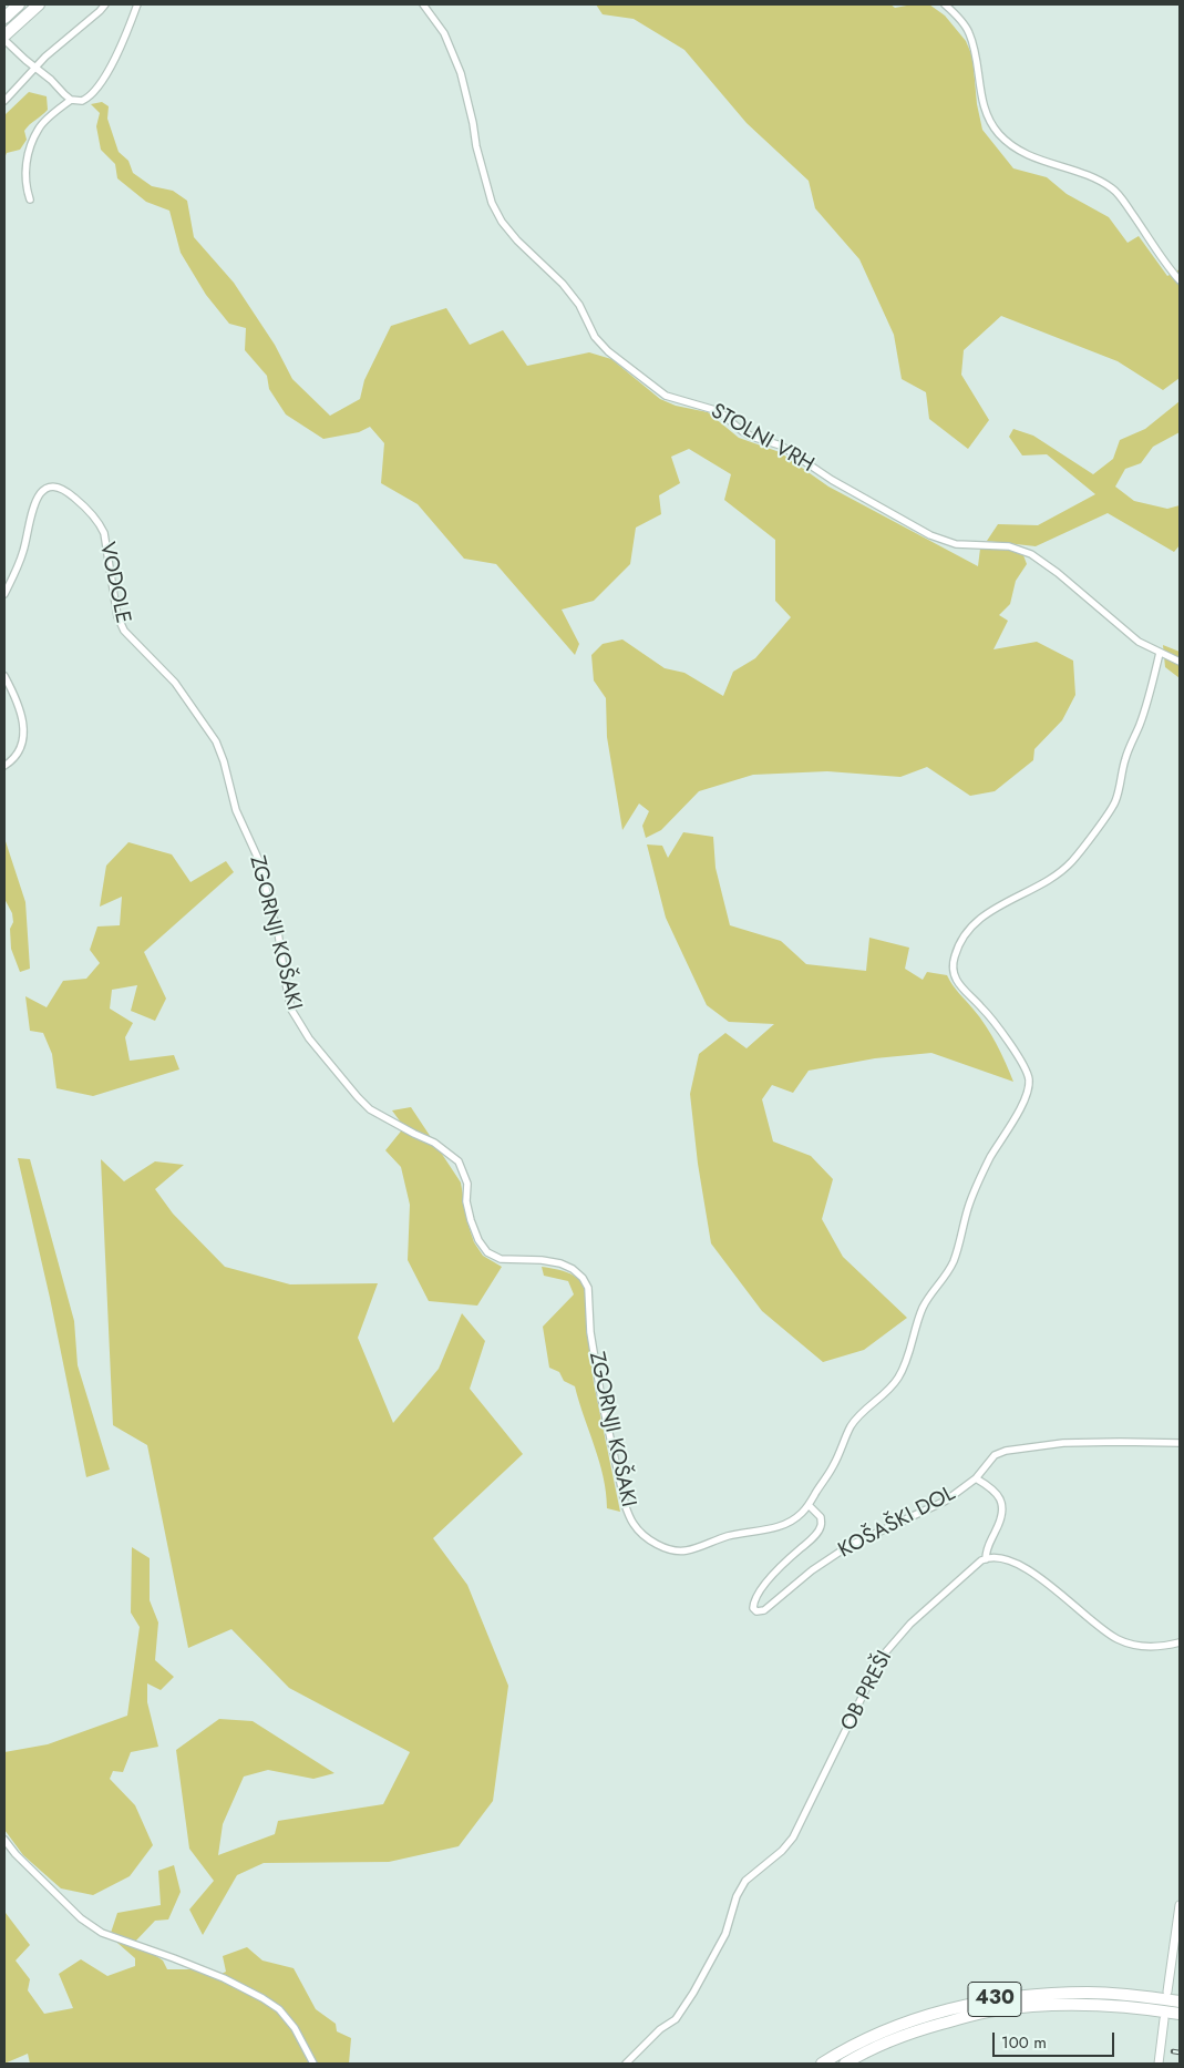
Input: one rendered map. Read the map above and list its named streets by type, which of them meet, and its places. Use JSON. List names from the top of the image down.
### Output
{
  "streets": {
    "highway": ["430"],
    "street": [
      "STOLNI VRH",
      "VODOLE",
      "ZGORNJI KOŠAKI",
      "KOŠAŠKI DOL",
      "OB PREŠI"
    ]
  },
  "crossings": [
    ["STOLNI VRH", "ZGORNJI KOŠAKI"],
    ["VODOLE", "ZGORNJI KOŠAKI"],
    ["ZGORNJI KOŠAKI", "KOŠAŠKI DOL"]
  ],
  "scale_bar": "100 m"
}
